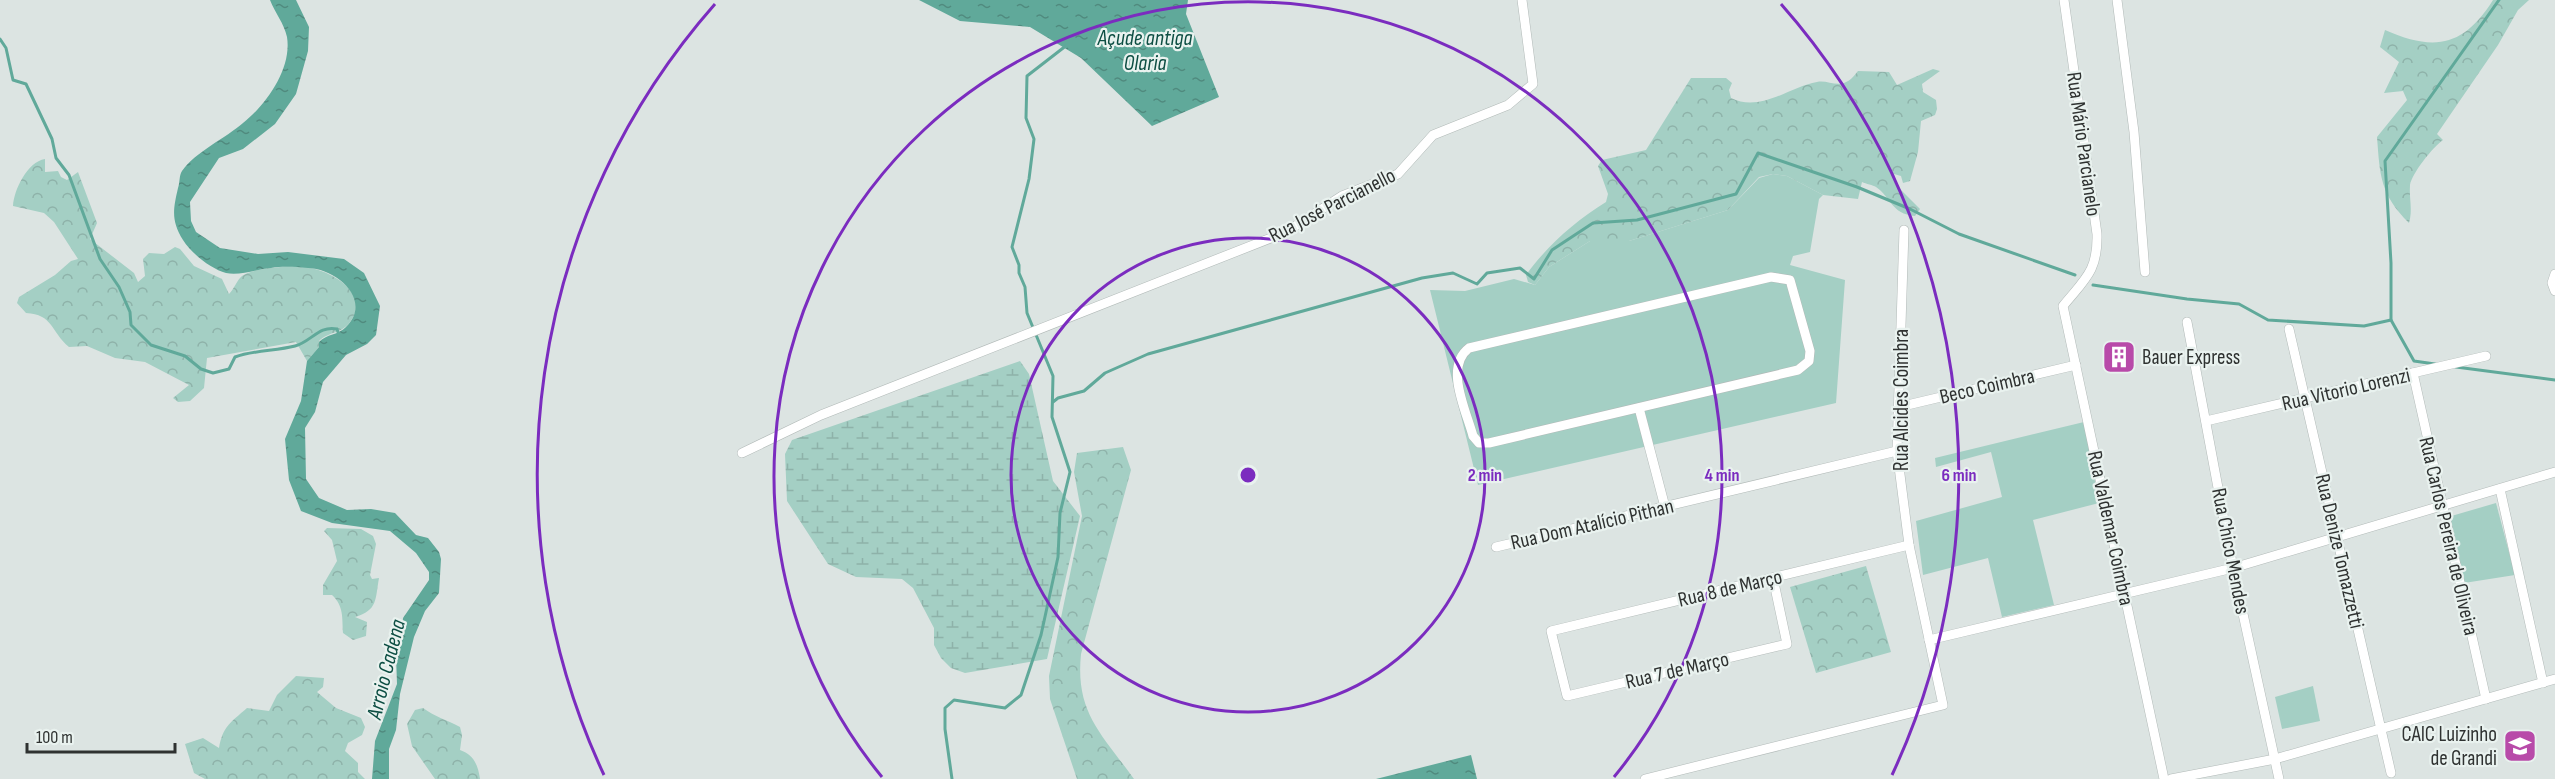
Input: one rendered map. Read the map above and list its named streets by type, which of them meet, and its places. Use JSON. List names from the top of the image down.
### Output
{
  "streets": {
    "street": [
      "Rua Mário Parcianelo",
      "Rua José Parcianello",
      "Beco Coimbra",
      "Rua Vitorio Lorenzi",
      "Rua Alcides Coimbra",
      "Rua Dom Atalício Pithan",
      "Rua Valdemar Coimbra",
      "Rua Carlos Pereira de Oliveira",
      "Rua Chico Mendes",
      "Rua Denize Tomazzetti",
      "Rua 8 de Março",
      "Rua 7 de Março"
    ]
  },
  "crossings": [
    ["Rua Mário Parcianelo", "Rua Valdemar Coimbra"],
    ["Beco Coimbra", "Rua Alcides Coimbra"],
    ["Beco Coimbra", "Rua Valdemar Coimbra"],
    ["Rua Vitorio Lorenzi", "Rua Carlos Pereira de Oliveira"],
    ["Rua Vitorio Lorenzi", "Rua Chico Mendes"],
    ["Rua Vitorio Lorenzi", "Rua Denize Tomazzetti"],
    ["Rua Alcides Coimbra", "Rua Dom Atalício Pithan"],
    ["Rua Alcides Coimbra", "Rua 8 de Março"],
    ["Rua 8 de Março", "Rua 7 de Março"]
  ],
  "water": ["Açude antiga Olaria", "Arroio Cadena"],
  "places": {
    "building": ["Bauer Express"],
    "school or university": ["CAIC Luizinho de Grandi"]
  },
  "scale_bar": "100 m",
  "rings": ["2 min", "4 min", "6 min"]
}
